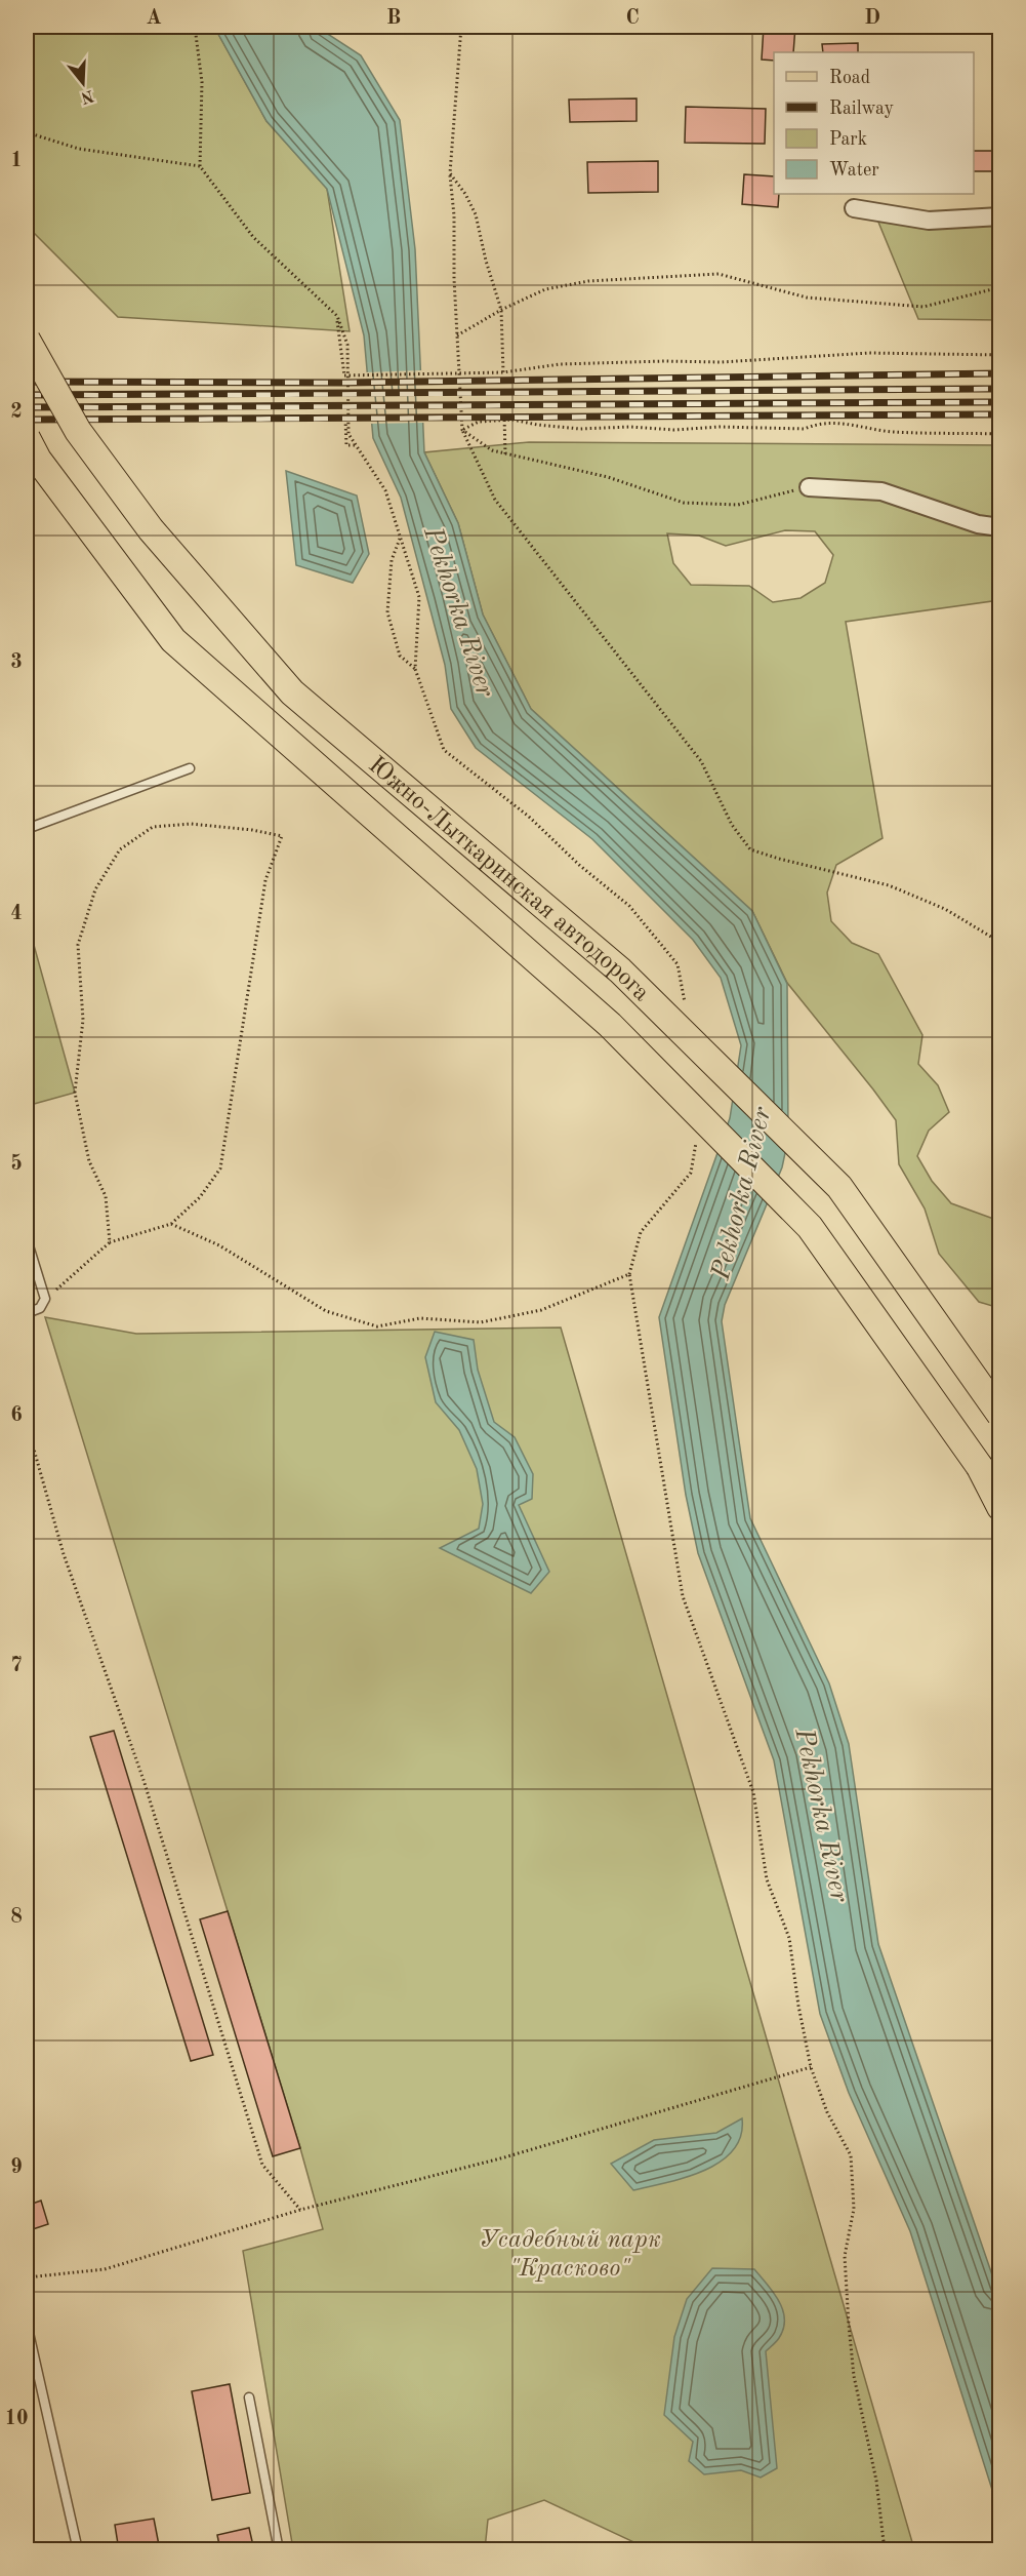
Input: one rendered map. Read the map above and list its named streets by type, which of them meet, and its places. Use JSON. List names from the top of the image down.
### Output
{
  "streets": {
    "main road": ["Южно-Лыткаринская автодорога"]
  },
  "water": ["Pekhorka River"],
  "parks": ["Усадебный парк \"Красково\""],
  "legend": [
    "Road",
    "Railway",
    "Park",
    "Water"
  ],
  "north": "bottom",
  "grid": {
    "columns": [
      "A",
      "B",
      "C",
      "D"
    ],
    "rows": [
      "1",
      "2",
      "3",
      "4",
      "5",
      "6",
      "7",
      "8",
      "9",
      "10"
    ]
  }
}
